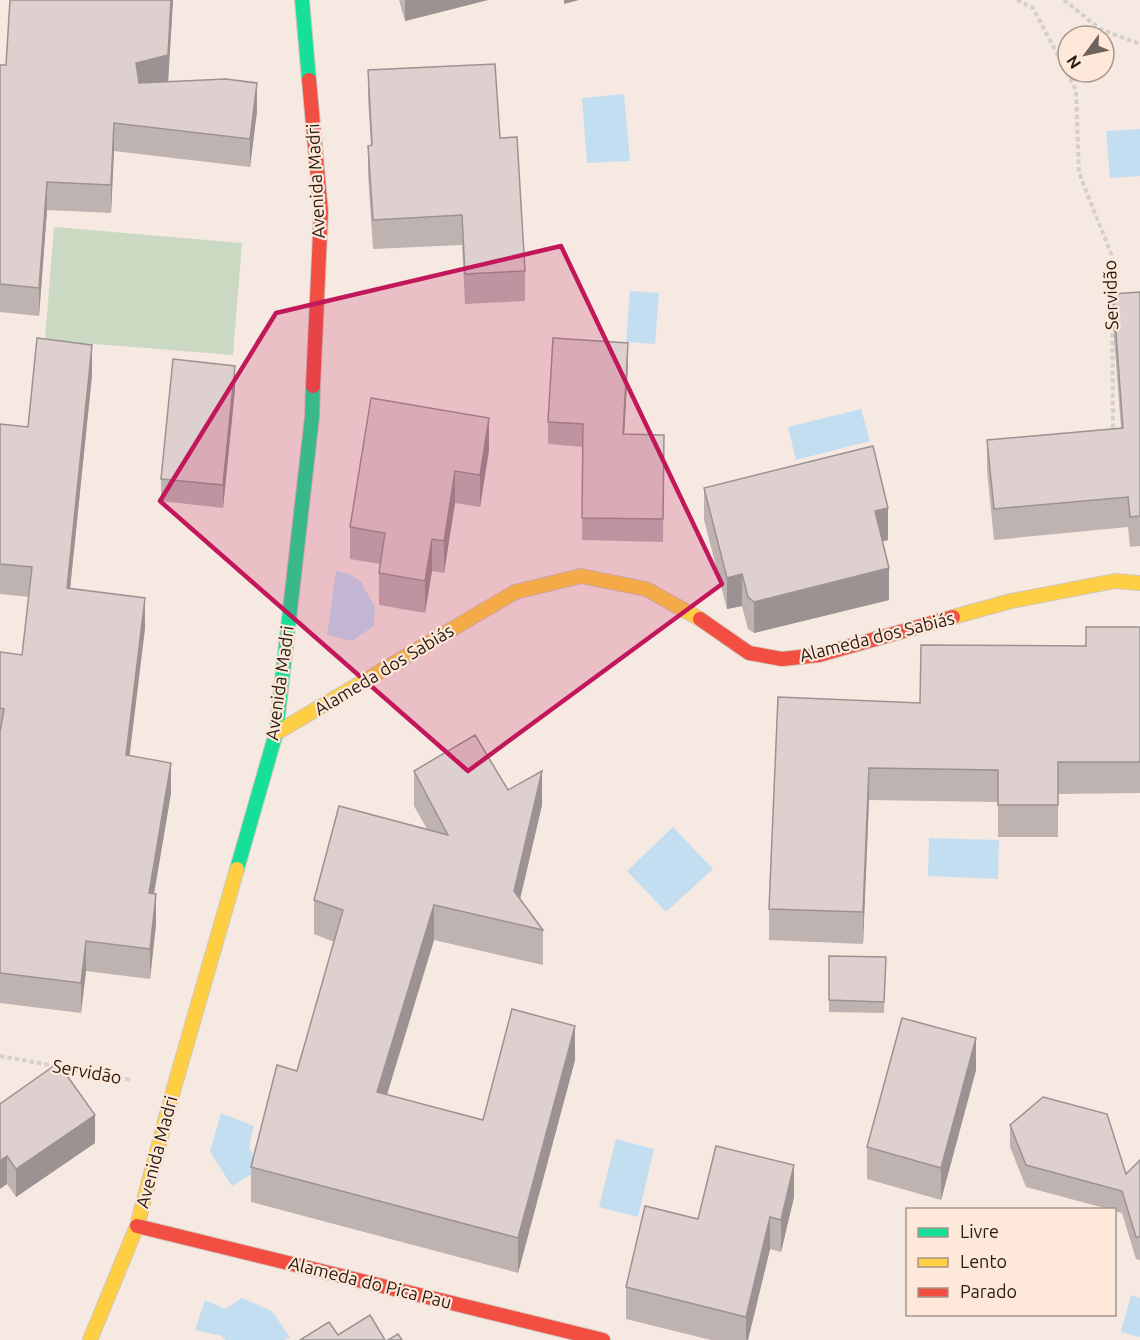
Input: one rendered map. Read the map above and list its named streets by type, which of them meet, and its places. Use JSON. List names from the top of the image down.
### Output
{
  "streets": {
    "street": ["Avenida Madri", "Alameda dos Sabiás", "Alameda do Pica Pau"],
    "path": ["Servidão"]
  },
  "crossings": [
    ["Avenida Madri", "Servidão"],
    ["Avenida Madri", "Alameda dos Sabiás"],
    ["Avenida Madri", "Alameda do Pica Pau"]
  ],
  "legend": ["Livre", "Lento", "Parado"],
  "north": "bottom left"
}
